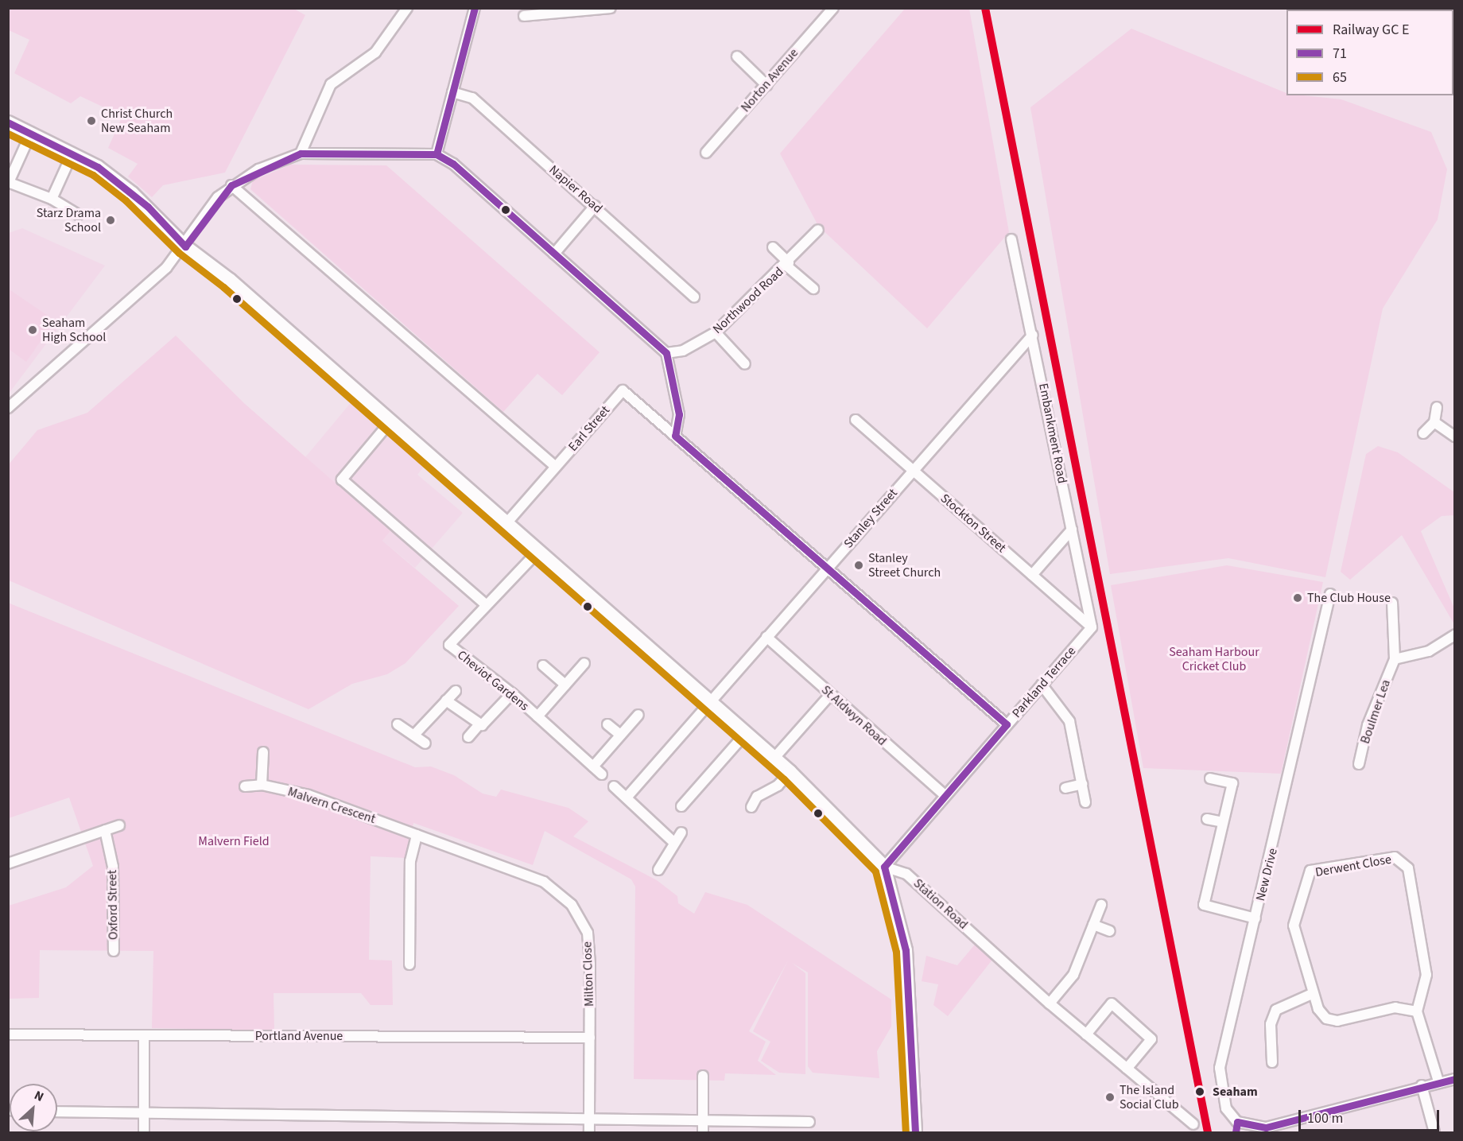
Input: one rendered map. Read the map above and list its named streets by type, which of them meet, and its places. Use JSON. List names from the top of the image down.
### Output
{
  "streets": {
    "main road": ["Station Road"],
    "street": [
      "Norton Avenue",
      "Napier Road",
      "Northwood Road",
      "Earl Street",
      "Embankment Road",
      "Stanley Street",
      "Stockton Street",
      "Cheviot Gardens",
      "Parkland Terrace",
      "Boulmer Lea",
      "St Aldwyn Road",
      "Malvern Crescent",
      "Derwent Close",
      "New Drive",
      "Oxford Street",
      "Milton Close",
      "Portland Avenue"
    ]
  },
  "crossings": [
    ["Earl Street", "Station Road"],
    ["Embankment Road", "Stanley Street"],
    ["Embankment Road", "Stockton Street"],
    ["Embankment Road", "Parkland Terrace"],
    ["Stanley Street", "Stockton Street"],
    ["Stanley Street", "St Aldwyn Road"],
    ["Stanley Street", "Station Road"],
    ["Stockton Street", "Parkland Terrace"],
    ["Parkland Terrace", "St Aldwyn Road"],
    ["Parkland Terrace", "Station Road"],
    ["Malvern Crescent", "Milton Close"],
    ["Milton Close", "Portland Avenue"]
  ],
  "parks": ["Seaham Harbour Cricket Club", "Malvern Field"],
  "places": [
    "Christ Church New Seaham",
    "Starz Drama School",
    "Seaham High School",
    "Stanley Street Church",
    "The Club House",
    "Seaham",
    "The Island Social Club"
  ],
  "lines": ["transit line 71", "transit line 65"],
  "legend": ["Railway GC E", "71", "65"],
  "scale_bar": "100 m",
  "north": "top right"
}
